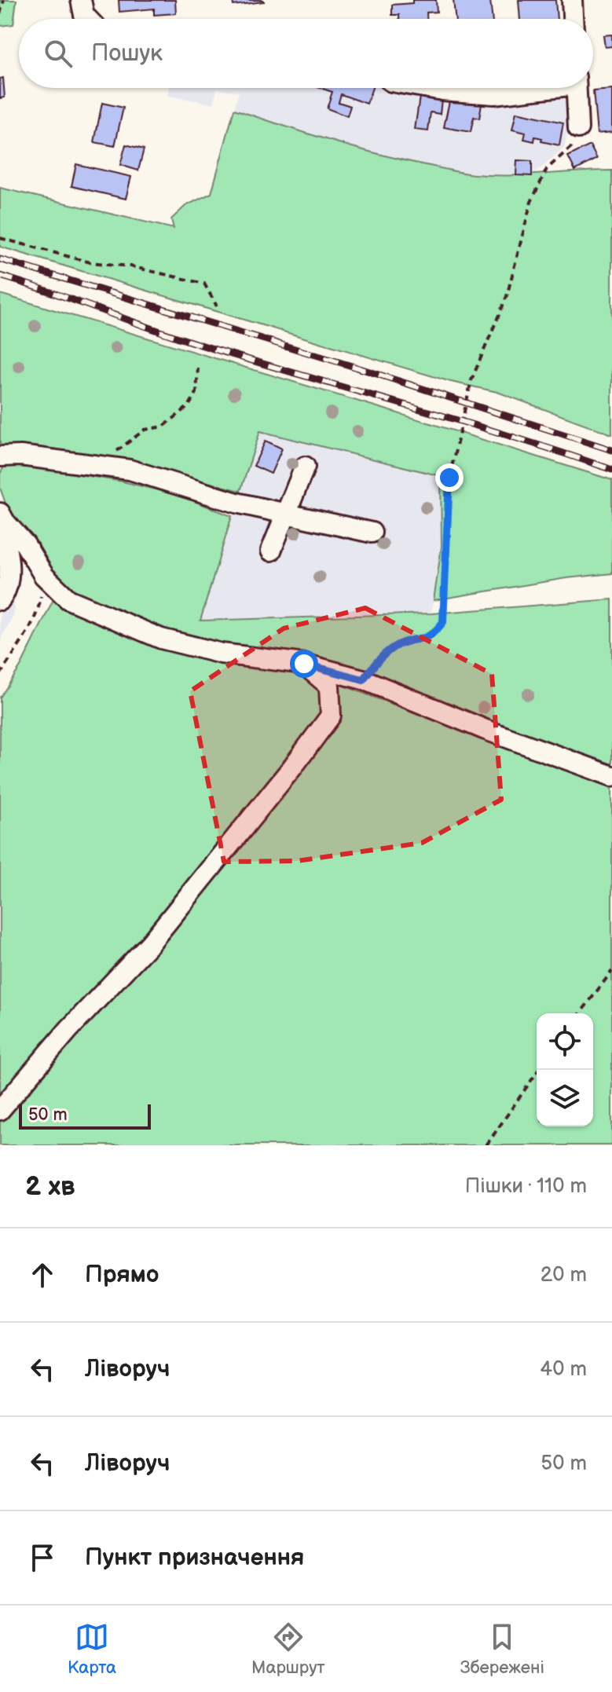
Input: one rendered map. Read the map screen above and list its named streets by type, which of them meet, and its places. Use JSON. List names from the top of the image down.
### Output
{
  "scale_bar": "50 m",
  "page": {
    "search": "Пошук",
    "scale": "50 m",
    "heading": ["2 хв", "Пішки · 110 m"],
    "list": [
      ["Прямо", "20 m"],
      ["Ліворуч", "40 m"],
      ["Ліворуч", "50 m"],
      "Пункт призначення"
    ],
    "nav": ["Карта", "Маршрут", "Збережені"]
  }
}
